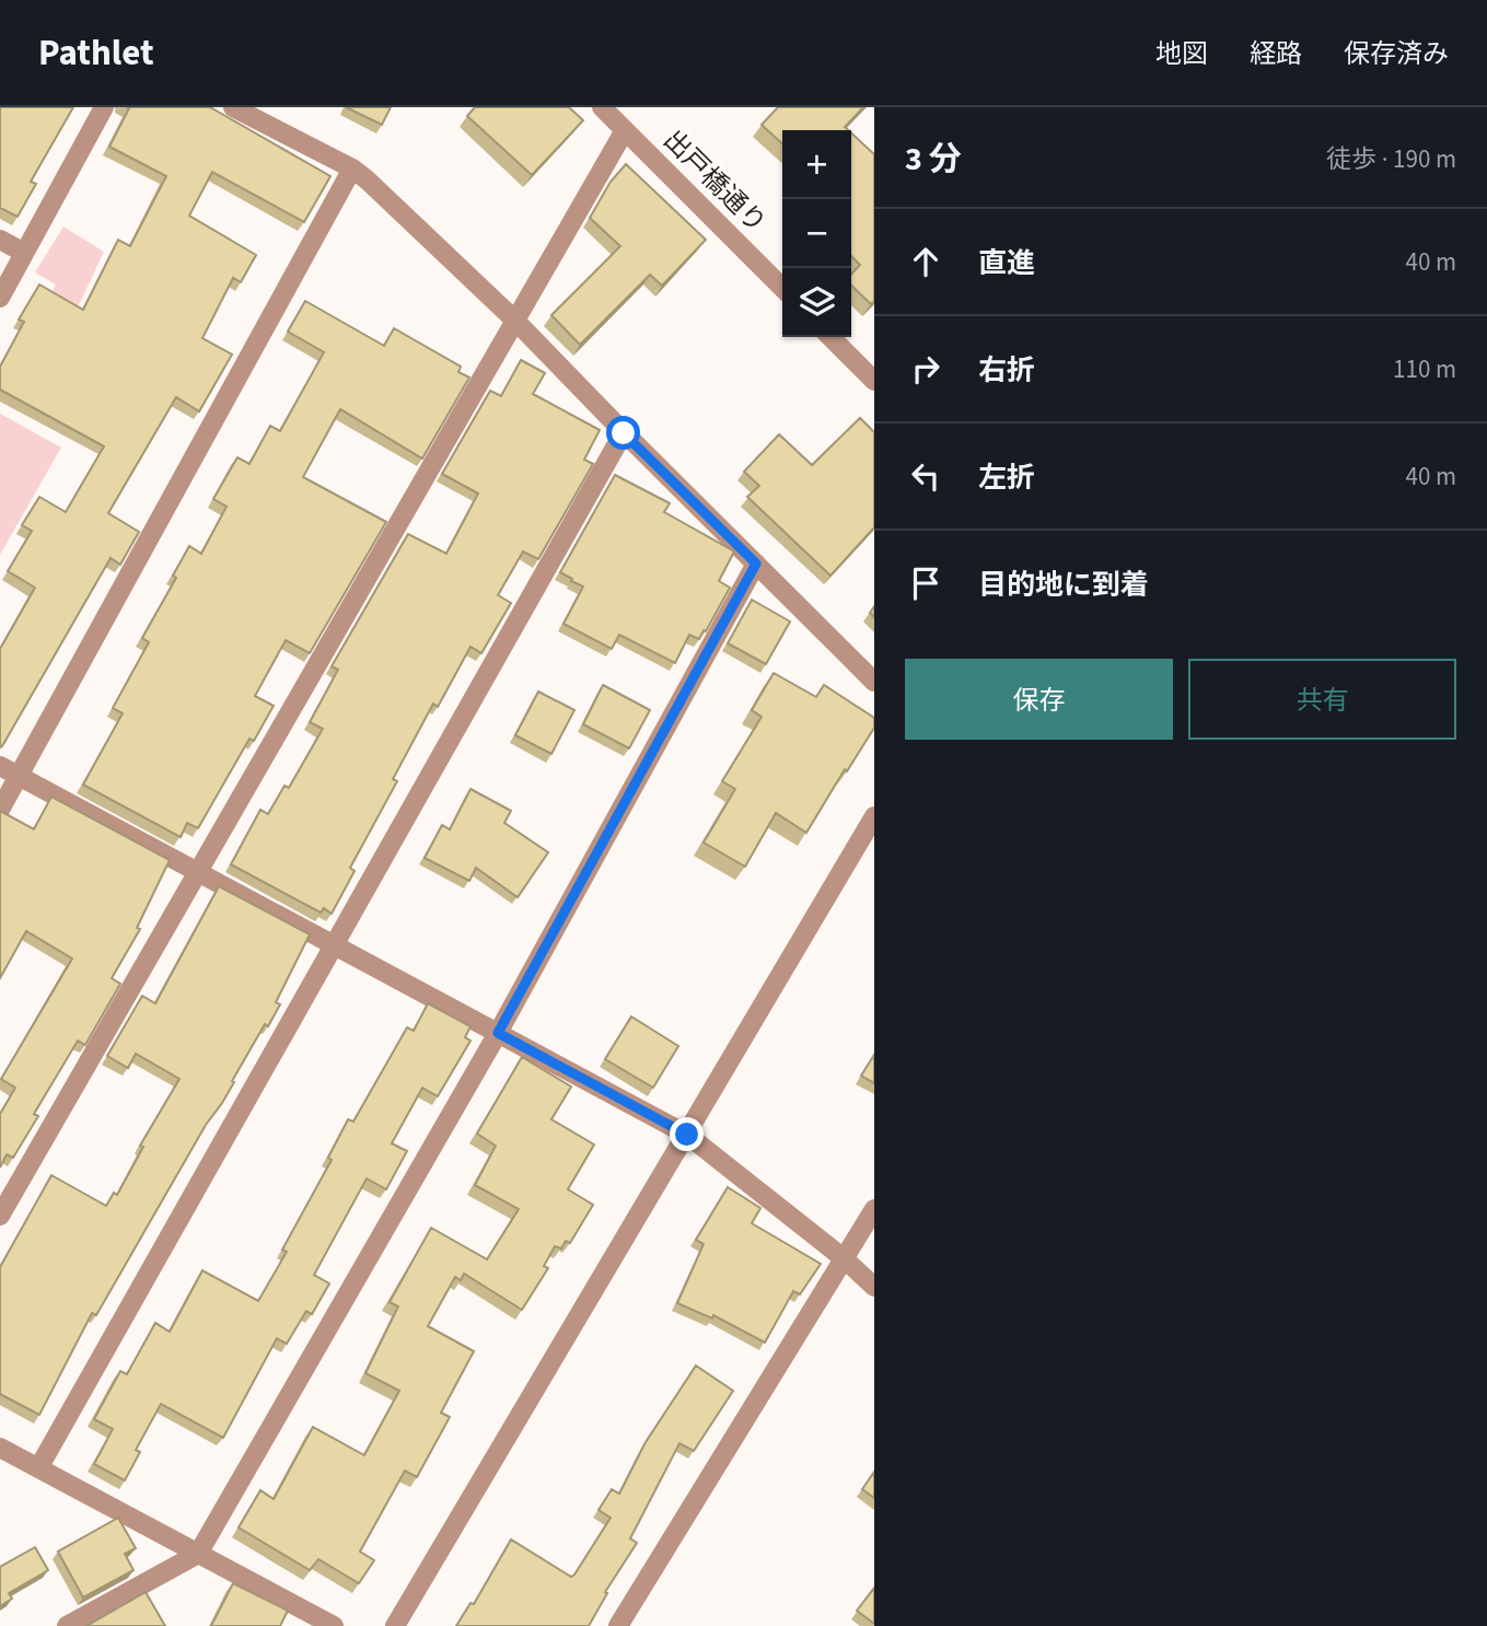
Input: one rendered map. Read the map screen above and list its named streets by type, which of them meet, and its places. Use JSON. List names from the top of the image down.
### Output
{
  "streets": {
    "street": ["出戸橋通り"]
  },
  "page": {
    "header": "Pathlet",
    "nav": ["地図", "経路", "保存済み"],
    "heading": ["3 分", "徒歩 · 190 m"],
    "map_buttons": ["+", "−"],
    "list": [
      ["直進", "40 m"],
      ["右折", "110 m"],
      ["左折", "40 m"],
      "目的地に到着"
    ],
    "buttons": ["保存", "共有"]
  }
}
